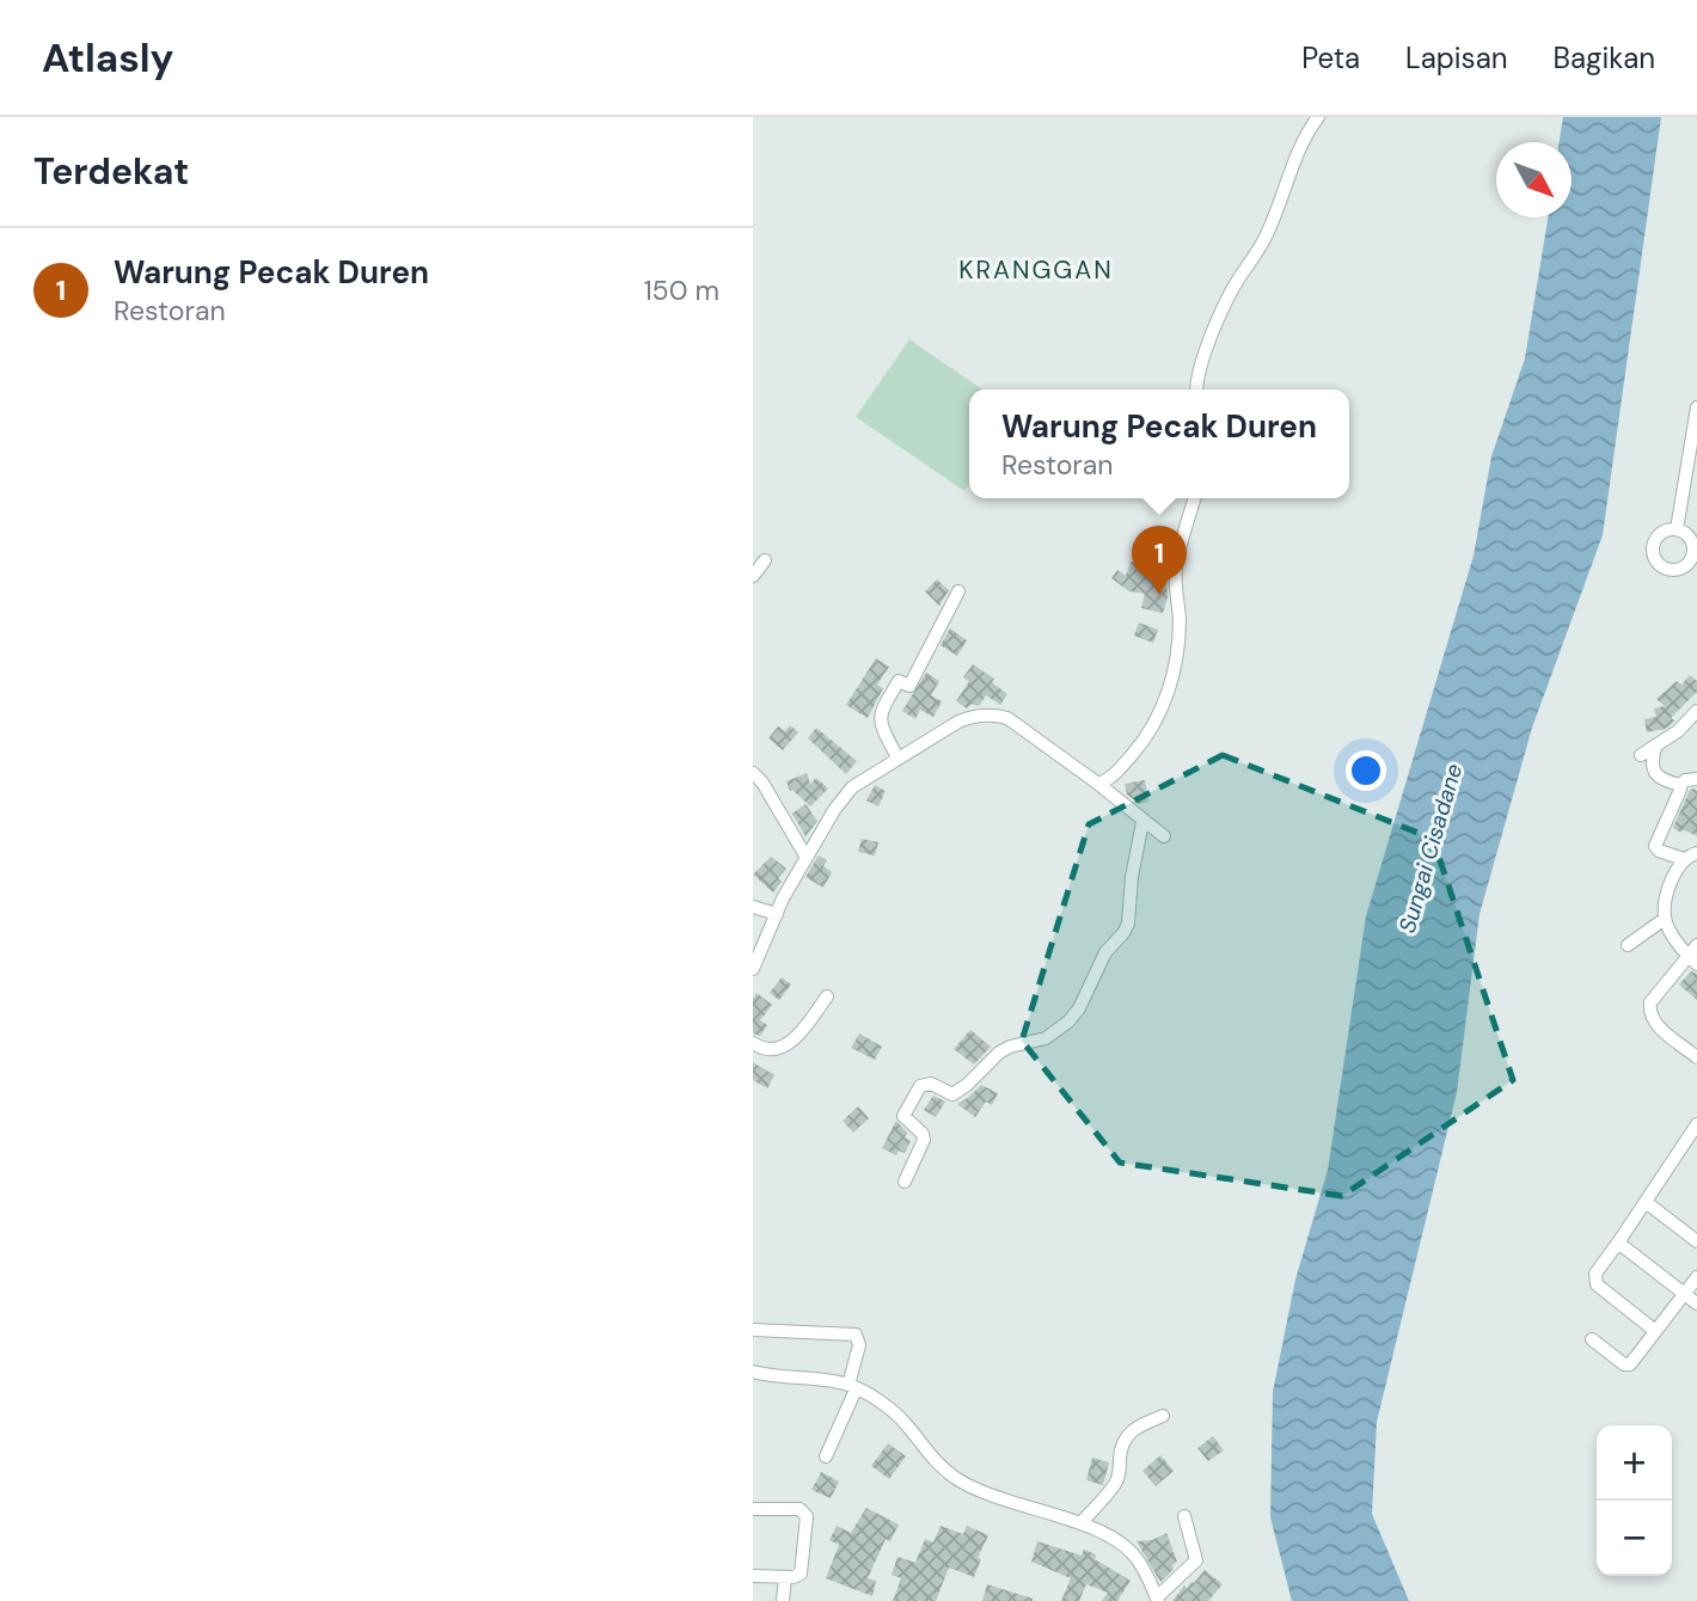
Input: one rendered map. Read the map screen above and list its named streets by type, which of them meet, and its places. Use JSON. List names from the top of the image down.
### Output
{
  "districts": ["KRANGGAN"],
  "water": ["Sungai Cisadane"],
  "north": "bottom right",
  "page": {
    "header": "Atlasly",
    "nav": ["Peta", "Lapisan", "Bagikan"],
    "heading": "Terdekat",
    "list": [
      {
        "mark": "1",
        "name": "Warung Pecak Duren",
        "note": "Restoran",
        "value": "150 m"
      }
    ],
    "popup": ["Warung Pecak Duren", "Restoran"],
    "pins": "1",
    "map_buttons": ["+", "−"]
  }
}
